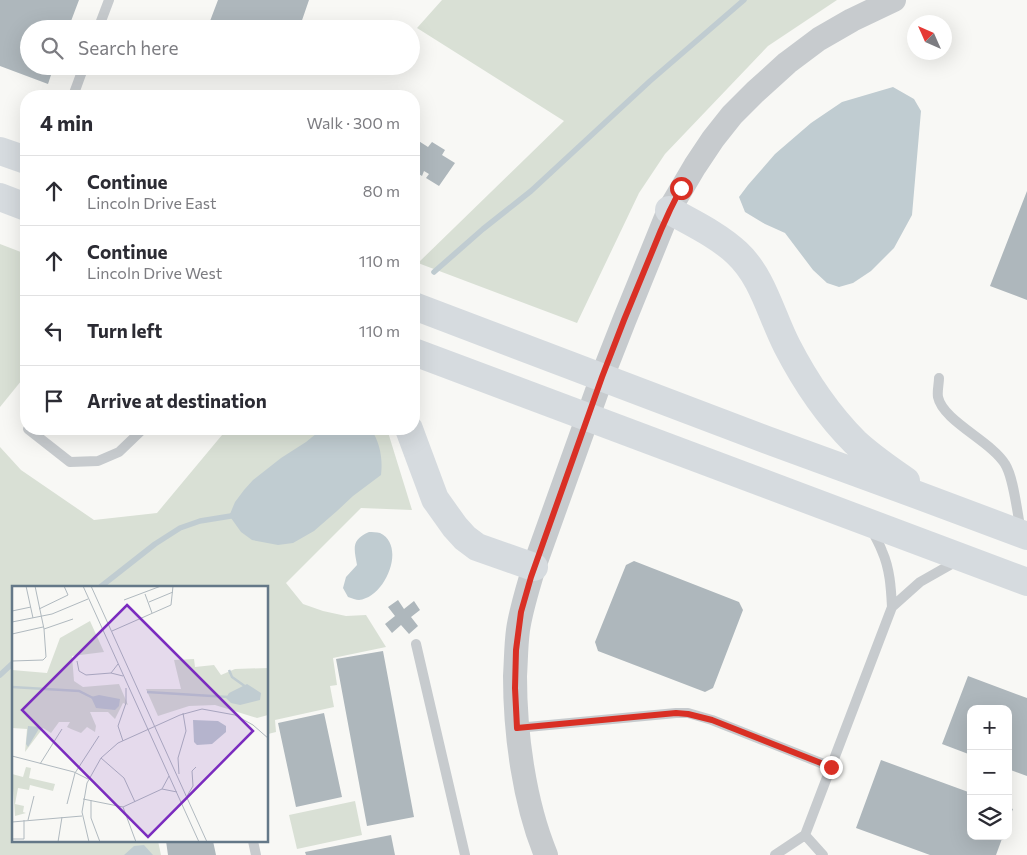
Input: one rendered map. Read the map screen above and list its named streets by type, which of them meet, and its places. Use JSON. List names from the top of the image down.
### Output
{
  "north": "top left",
  "page": {
    "search": "Search here",
    "heading": ["4 min", "Walk · 300 m"],
    "list": [
      ["Continue", "Lincoln Drive East", "80 m"],
      ["Continue", "Lincoln Drive West", "110 m"],
      ["Turn left", "110 m"],
      "Arrive at destination"
    ],
    "map_buttons": ["+", "−"]
  }
}
